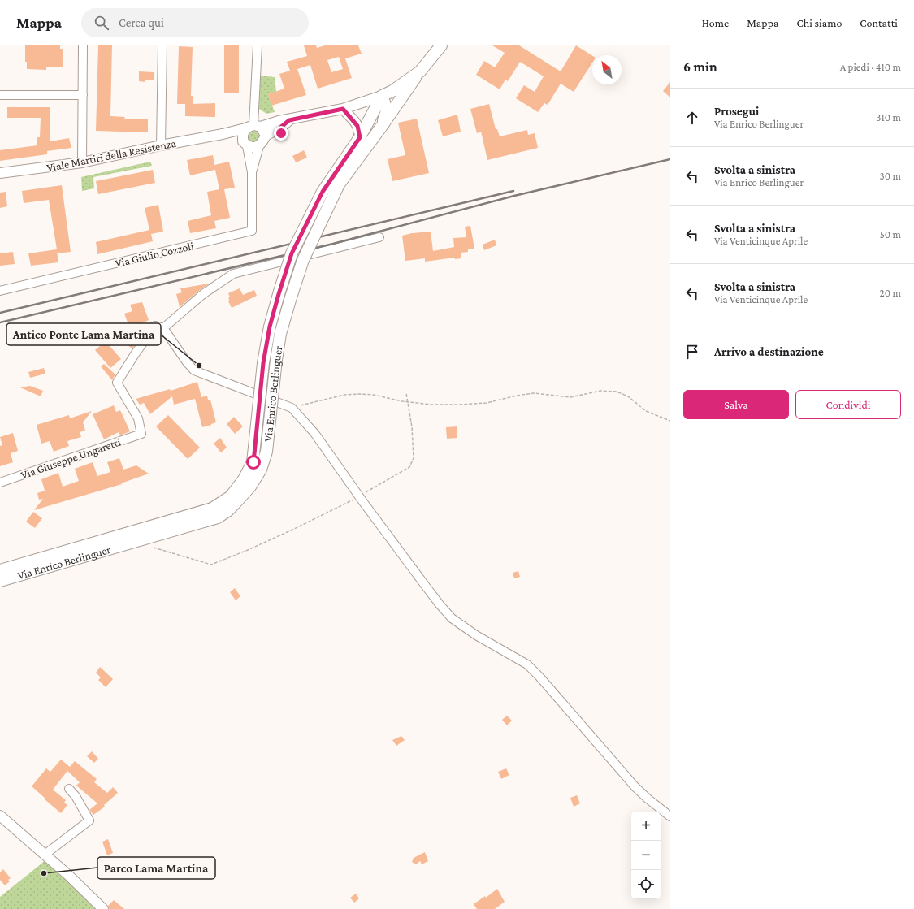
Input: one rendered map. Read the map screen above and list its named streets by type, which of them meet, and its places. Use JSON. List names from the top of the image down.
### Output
{
  "streets": {
    "main road": ["Via Enrico Berlinguer"],
    "street": ["Viale Martiri della Resistenza", "Via Giulio Cozzoli", "Via Giuseppe Ungaretti"]
  },
  "crossings": [
    ["Viale Martiri della Resistenza", "Via Giulio Cozzoli"],
    ["Viale Martiri della Resistenza", "Via Enrico Berlinguer"]
  ],
  "places": ["Antico Ponte Lama Martina", "Parco Lama Martina"],
  "north": "top left",
  "page": {
    "header": "Mappa",
    "search": "Cerca qui",
    "nav": [
      "Home",
      "Mappa",
      "Chi siamo",
      "Contatti"
    ],
    "heading": ["6 min", "A piedi · 410 m"],
    "list": [
      ["Prosegui", "Via Enrico Berlinguer", "310 m"],
      ["Svolta a sinistra", "Via Enrico Berlinguer", "30 m"],
      ["Svolta a sinistra", "Via Venticinque Aprile", "50 m"],
      ["Svolta a sinistra", "Via Venticinque Aprile", "20 m"],
      "Arrivo a destinazione"
    ],
    "buttons": ["Salva", "Condividi"],
    "map_buttons": ["+", "−"]
  }
}
